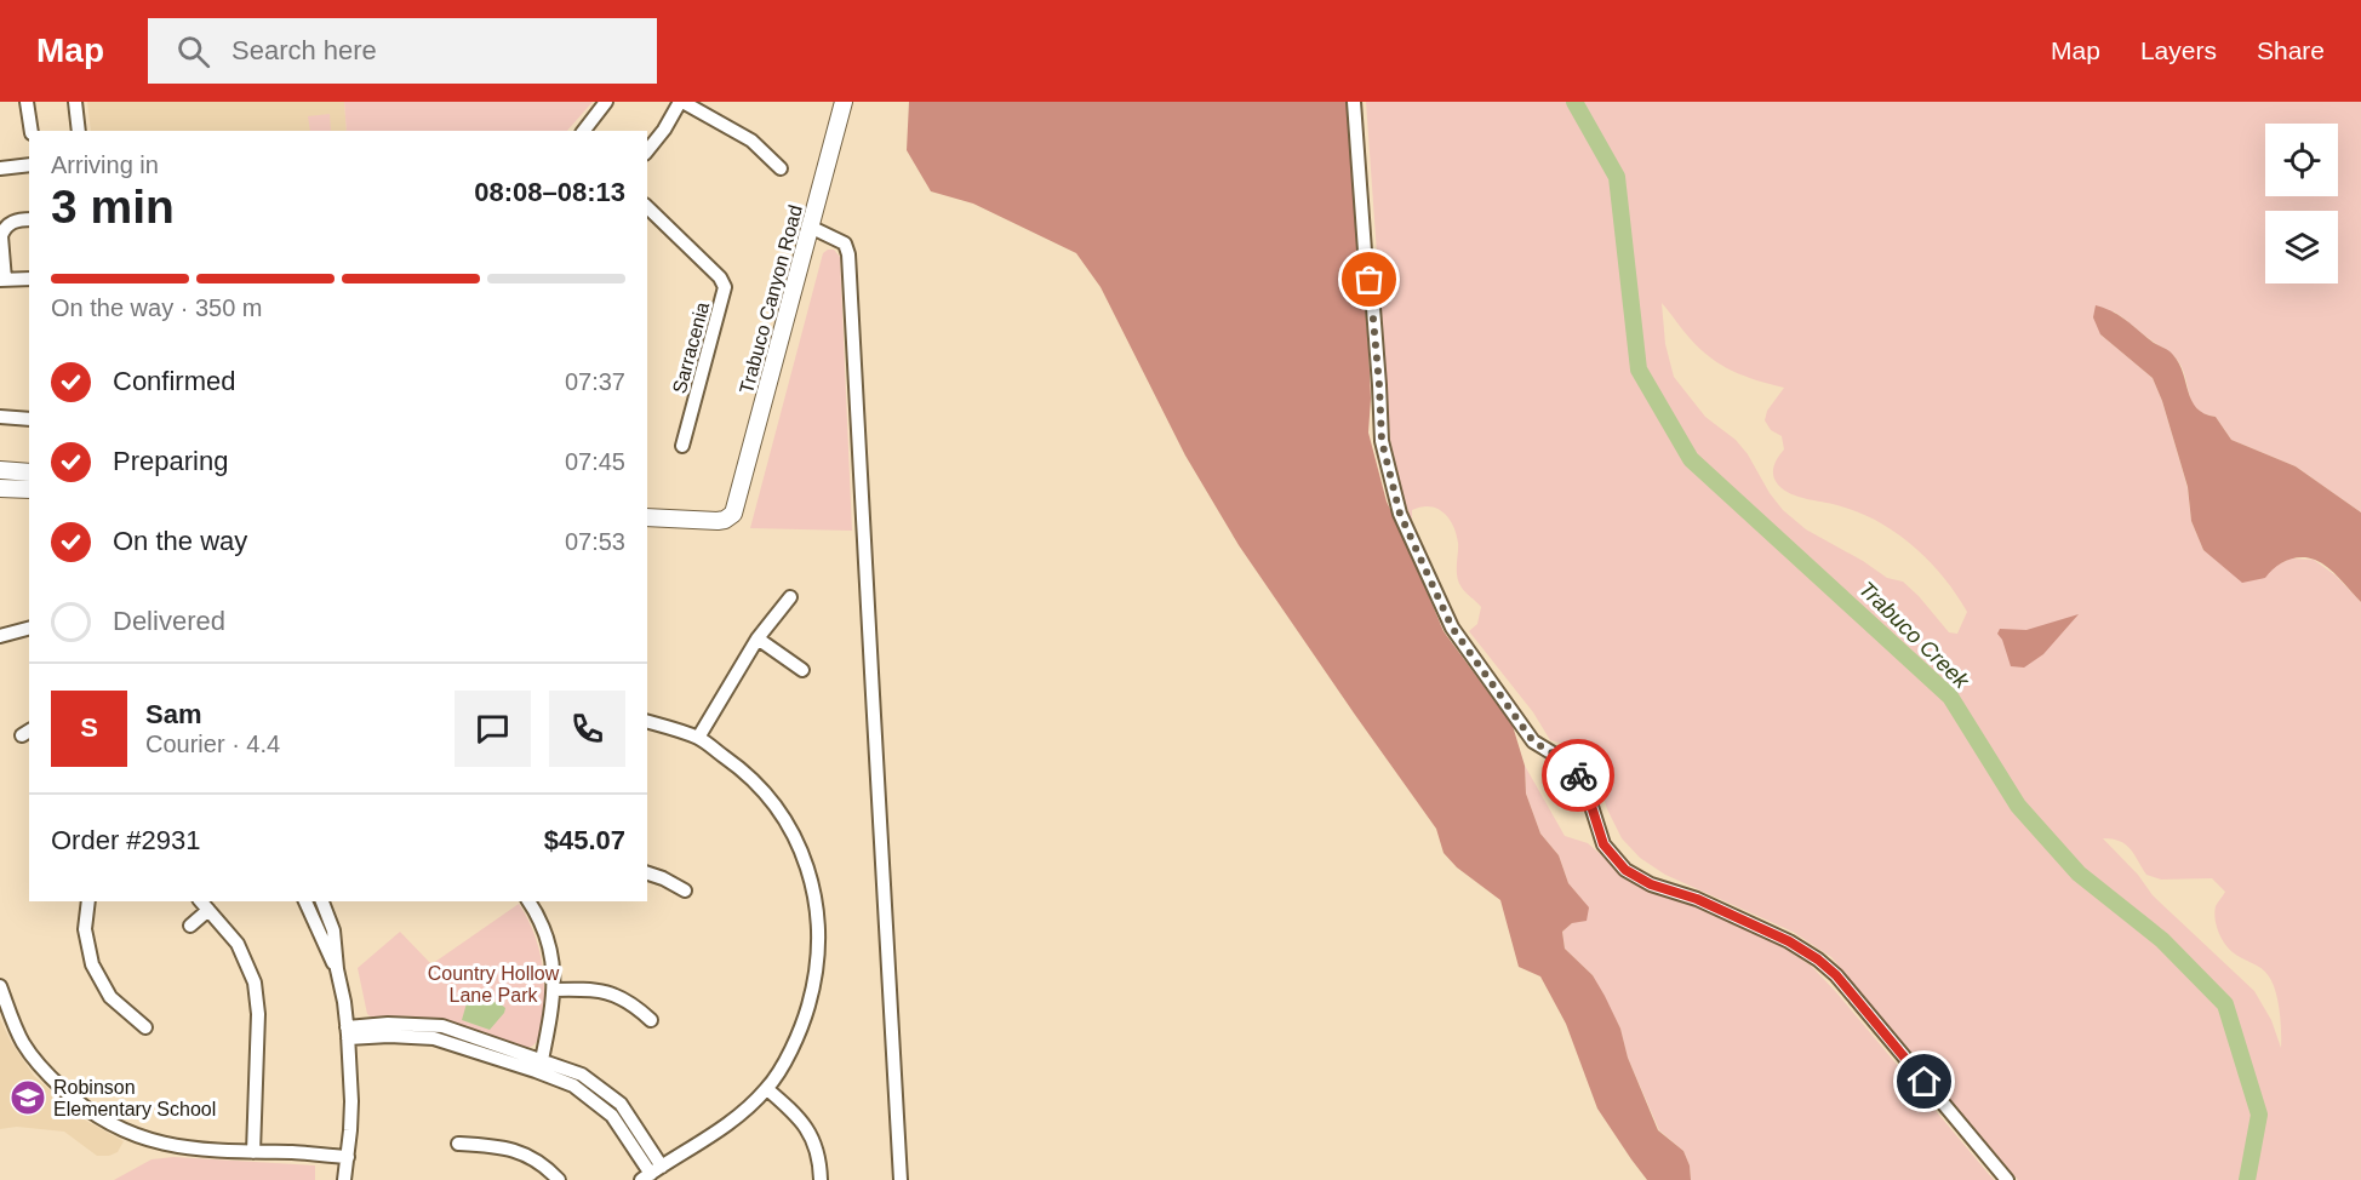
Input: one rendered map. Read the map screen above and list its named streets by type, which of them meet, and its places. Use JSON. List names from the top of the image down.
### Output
{
  "streets": {
    "main road": ["Trabuco Canyon Road"],
    "street": ["Sarracenia"]
  },
  "water": ["Trabuco Creek"],
  "parks": ["Country Hollow Lane Park"],
  "places": {
    "school or university": ["Robinson Elementary School"]
  },
  "page": {
    "header": "Map",
    "search": "Search here",
    "nav": ["Map", "Layers", "Share"],
    "heading": ["3 min", "Arriving in", "08:08–08:13"],
    "panel": [
      "Sam",
      "Courier · 4.4",
      "Order #2931",
      "$45.07"
    ],
    "bar": "On the way · 350 m",
    "list": [
      ["Confirmed", "07:37"],
      ["Preparing", "07:45"],
      ["On the way", "07:53"],
      "Delivered"
    ],
    "round": "S"
  }
}
